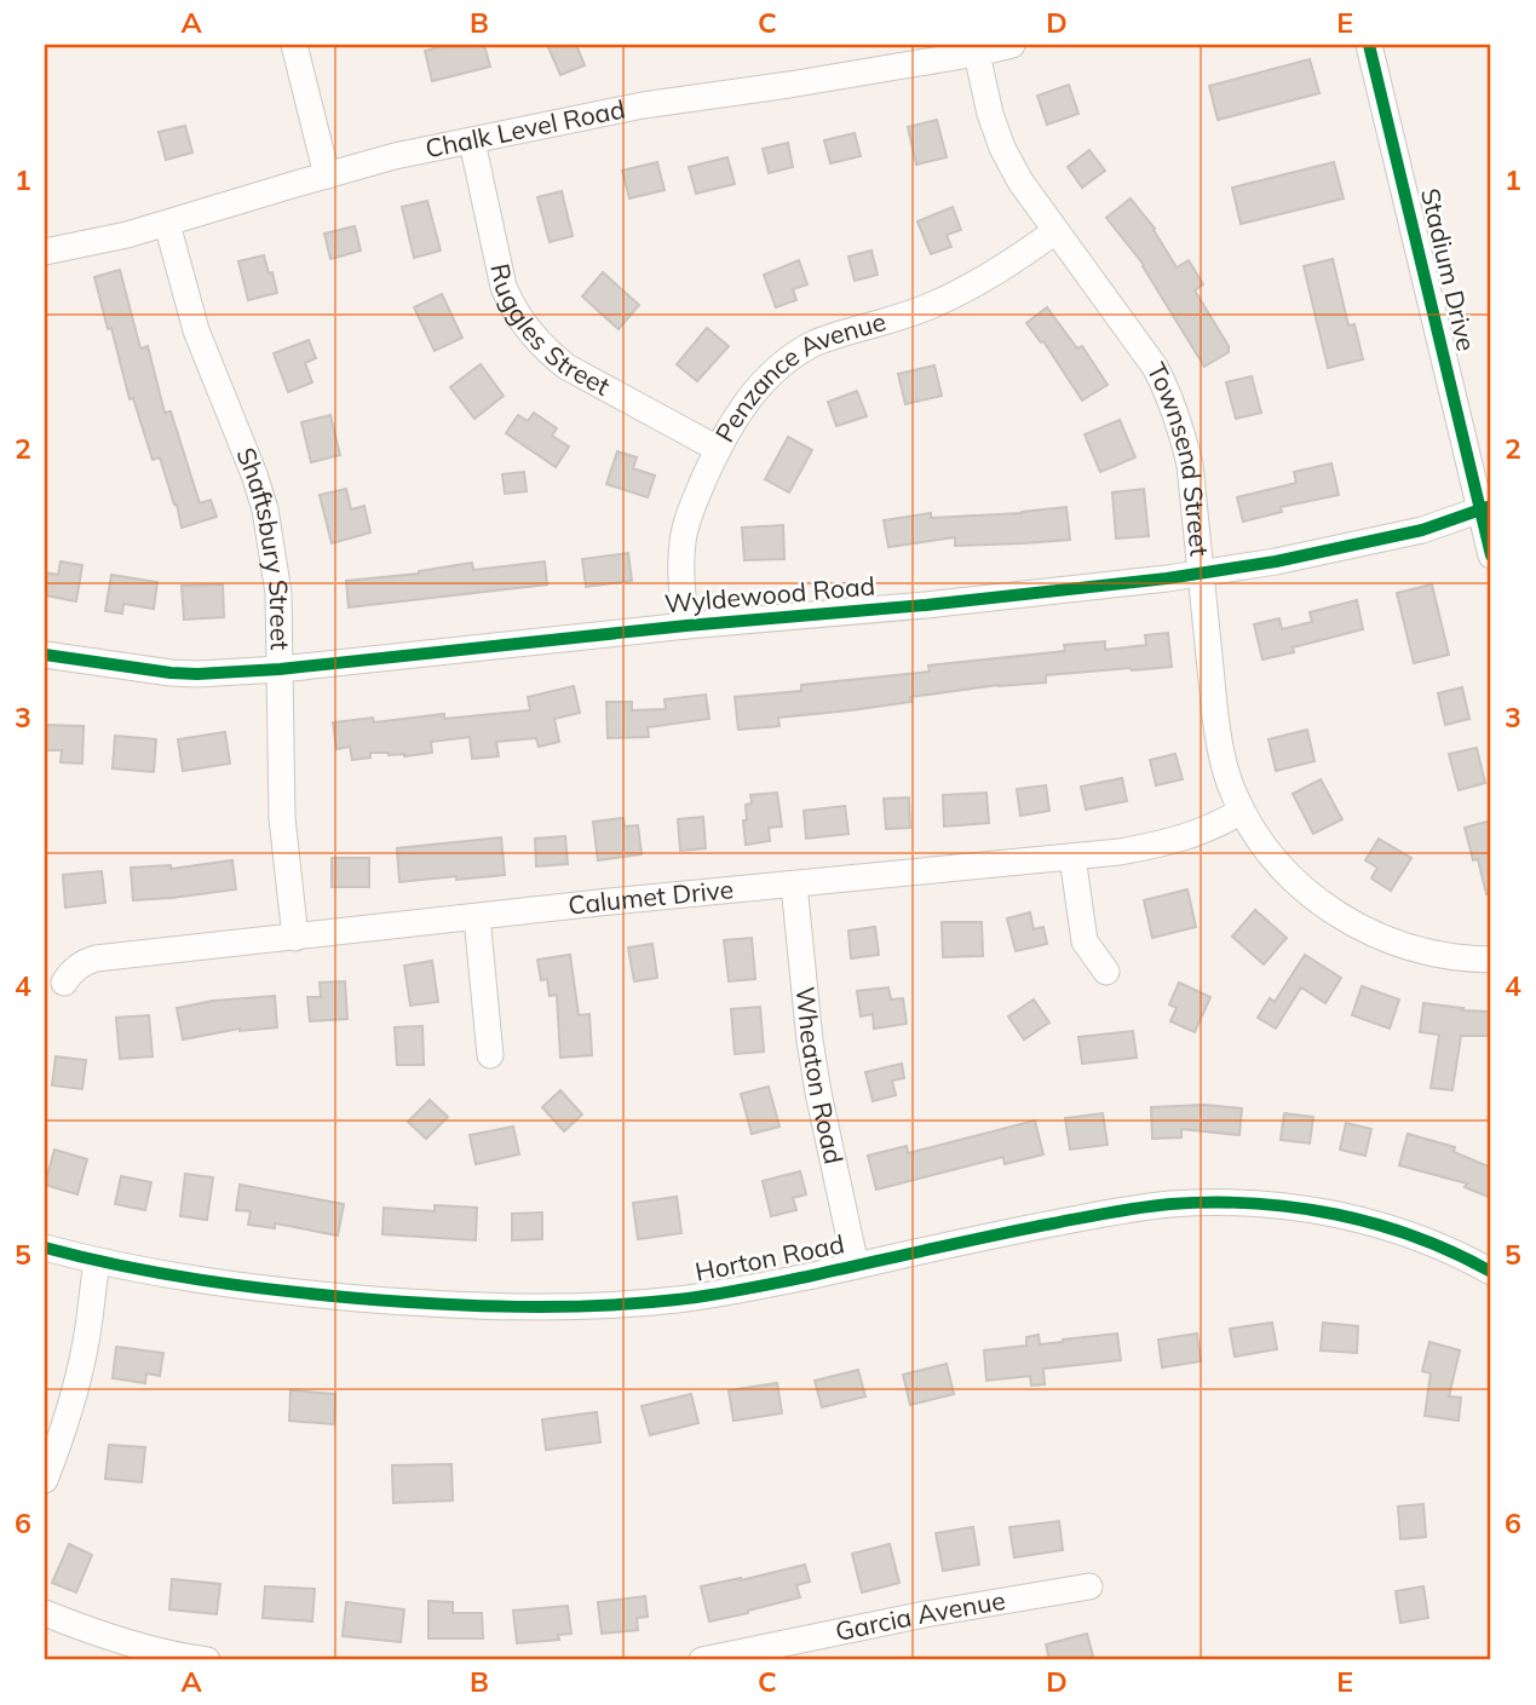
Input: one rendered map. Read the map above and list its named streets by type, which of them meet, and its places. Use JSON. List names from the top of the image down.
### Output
{
  "streets": {
    "street": [
      "Chalk Level Road",
      "Stadium Drive",
      "Ruggles Street",
      "Penzance Avenue",
      "Townsend Street",
      "Shaftsbury Street",
      "Wyldewood Road",
      "Calumet Drive",
      "Wheaton Road",
      "Horton Road",
      "Garcia Avenue"
    ]
  },
  "crossings": [
    ["Chalk Level Road", "Ruggles Street"],
    ["Chalk Level Road", "Townsend Street"],
    ["Chalk Level Road", "Shaftsbury Street"],
    ["Stadium Drive", "Wyldewood Road"],
    ["Ruggles Street", "Penzance Avenue"],
    ["Penzance Avenue", "Townsend Street"],
    ["Penzance Avenue", "Wyldewood Road"],
    ["Townsend Street", "Wyldewood Road"],
    ["Townsend Street", "Calumet Drive"],
    ["Shaftsbury Street", "Wyldewood Road"],
    ["Shaftsbury Street", "Calumet Drive"],
    ["Calumet Drive", "Wheaton Road"],
    ["Wheaton Road", "Horton Road"]
  ],
  "grid": {
    "columns": [
      "A",
      "B",
      "C",
      "D",
      "E"
    ],
    "rows": [
      "1",
      "2",
      "3",
      "4",
      "5",
      "6"
    ]
  }
}
